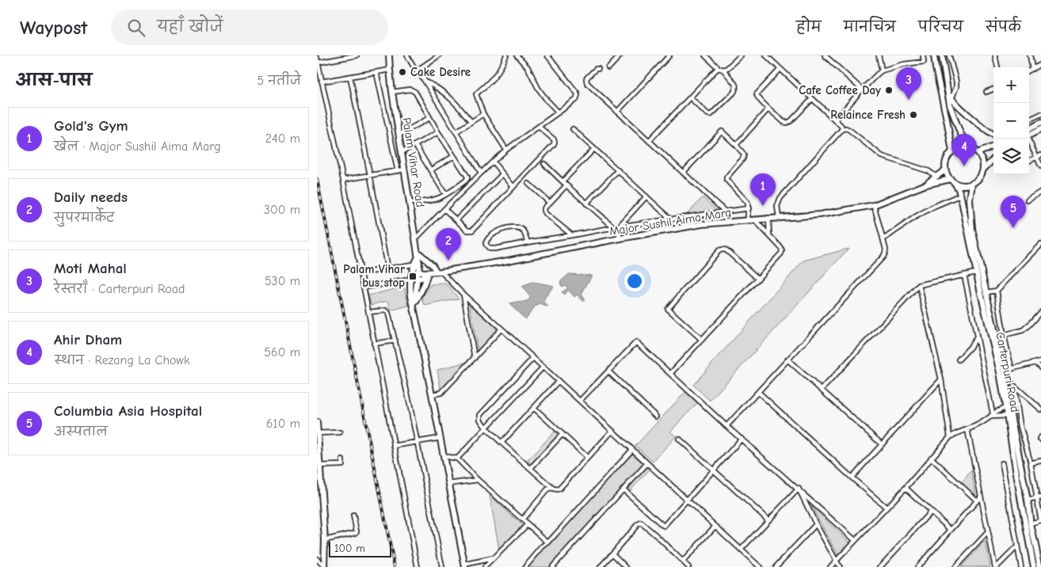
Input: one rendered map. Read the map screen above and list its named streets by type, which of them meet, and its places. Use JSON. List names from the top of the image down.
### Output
{
  "streets": {
    "street": ["Palam Vihar Road", "Major Sushil Aima Marg", "Carterpuri Road"]
  },
  "crossings": [
    ["Palam Vihar Road", "Major Sushil Aima Marg"],
    ["Major Sushil Aima Marg", "Carterpuri Road"]
  ],
  "places": {
    "other": ["Cake Desire", "Cafe Coffee Day", "Relaince Fresh"],
    "transit": ["Palam Vihar bus stop"]
  },
  "scale_bar": "100 m",
  "page": {
    "header": "Waypost",
    "search": "यहाँ खोजें",
    "nav": [
      "होम",
      "मानचित्र",
      "परिचय",
      "संपर्क"
    ],
    "heading": ["आस-पास", "5 नतीजे"],
    "map_buttons": ["+", "−"],
    "pins": [
      "3",
      "4",
      "1",
      "5",
      "2"
    ],
    "list": [
      {
        "mark": "1",
        "name": "Gold's Gym",
        "note": "खेल · Major Sushil Aima Marg",
        "value": "240 m"
      },
      {
        "mark": "2",
        "name": "Daily needs",
        "note": "सुपरमार्केट",
        "value": "300 m"
      },
      {
        "mark": "3",
        "name": "Moti Mahal",
        "note": "रेस्तराँ · Carterpuri Road",
        "value": "530 m"
      },
      {
        "mark": "4",
        "name": "Ahir Dham",
        "note": "स्थान · Rezang La Chowk",
        "value": "560 m"
      },
      {
        "mark": "5",
        "name": "Columbia Asia Hospital",
        "note": "अस्पताल",
        "value": "610 m"
      }
    ],
    "scale": "100 m"
  }
}
